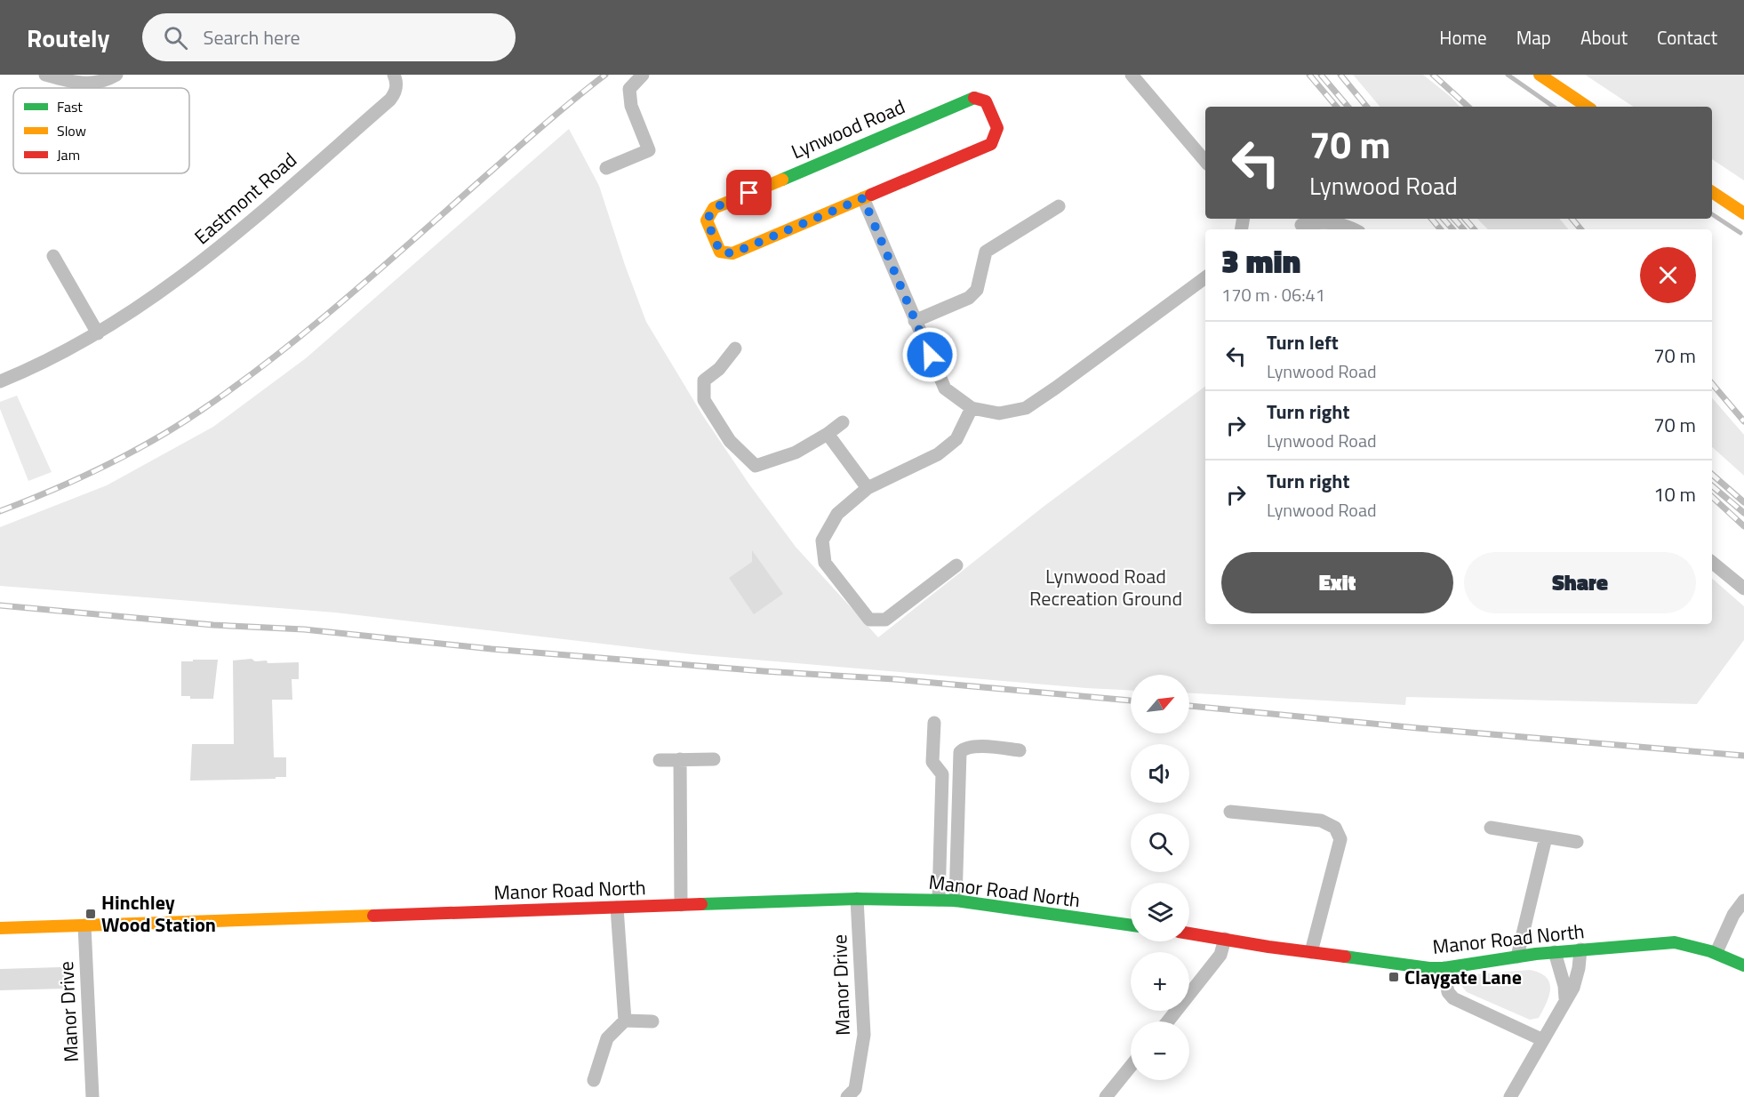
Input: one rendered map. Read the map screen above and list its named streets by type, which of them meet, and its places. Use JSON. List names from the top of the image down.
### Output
{
  "streets": {
    "street": [
      "Lynwood Road",
      "Eastmont Road",
      "Manor Road North",
      "Manor Drive"
    ]
  },
  "crossings": [
    ["Manor Road North", "Manor Drive"]
  ],
  "parks": ["Lynwood Road Recreation Ground"],
  "places": {
    "transit": ["Hinchley Wood Station", "Claygate Lane"]
  },
  "legend": ["Fast", "Slow", "Jam"],
  "north": "top right",
  "page": {
    "header": "Routely",
    "search": "Search here",
    "nav": [
      "Home",
      "Map",
      "About",
      "Contact"
    ],
    "turn": ["70 m", "Lynwood Road"],
    "heading": ["3 min", "170 m · 06:41"],
    "list": [
      {
        "name": "Turn left",
        "note": "Lynwood Road",
        "value": "70 m"
      },
      {
        "name": "Turn right",
        "note": "Lynwood Road",
        "value": "70 m"
      },
      {
        "name": "Turn right",
        "note": "Lynwood Road",
        "value": "10 m"
      }
    ],
    "buttons": ["Exit", "Share"],
    "map_buttons": ["+", "−"]
  }
}
